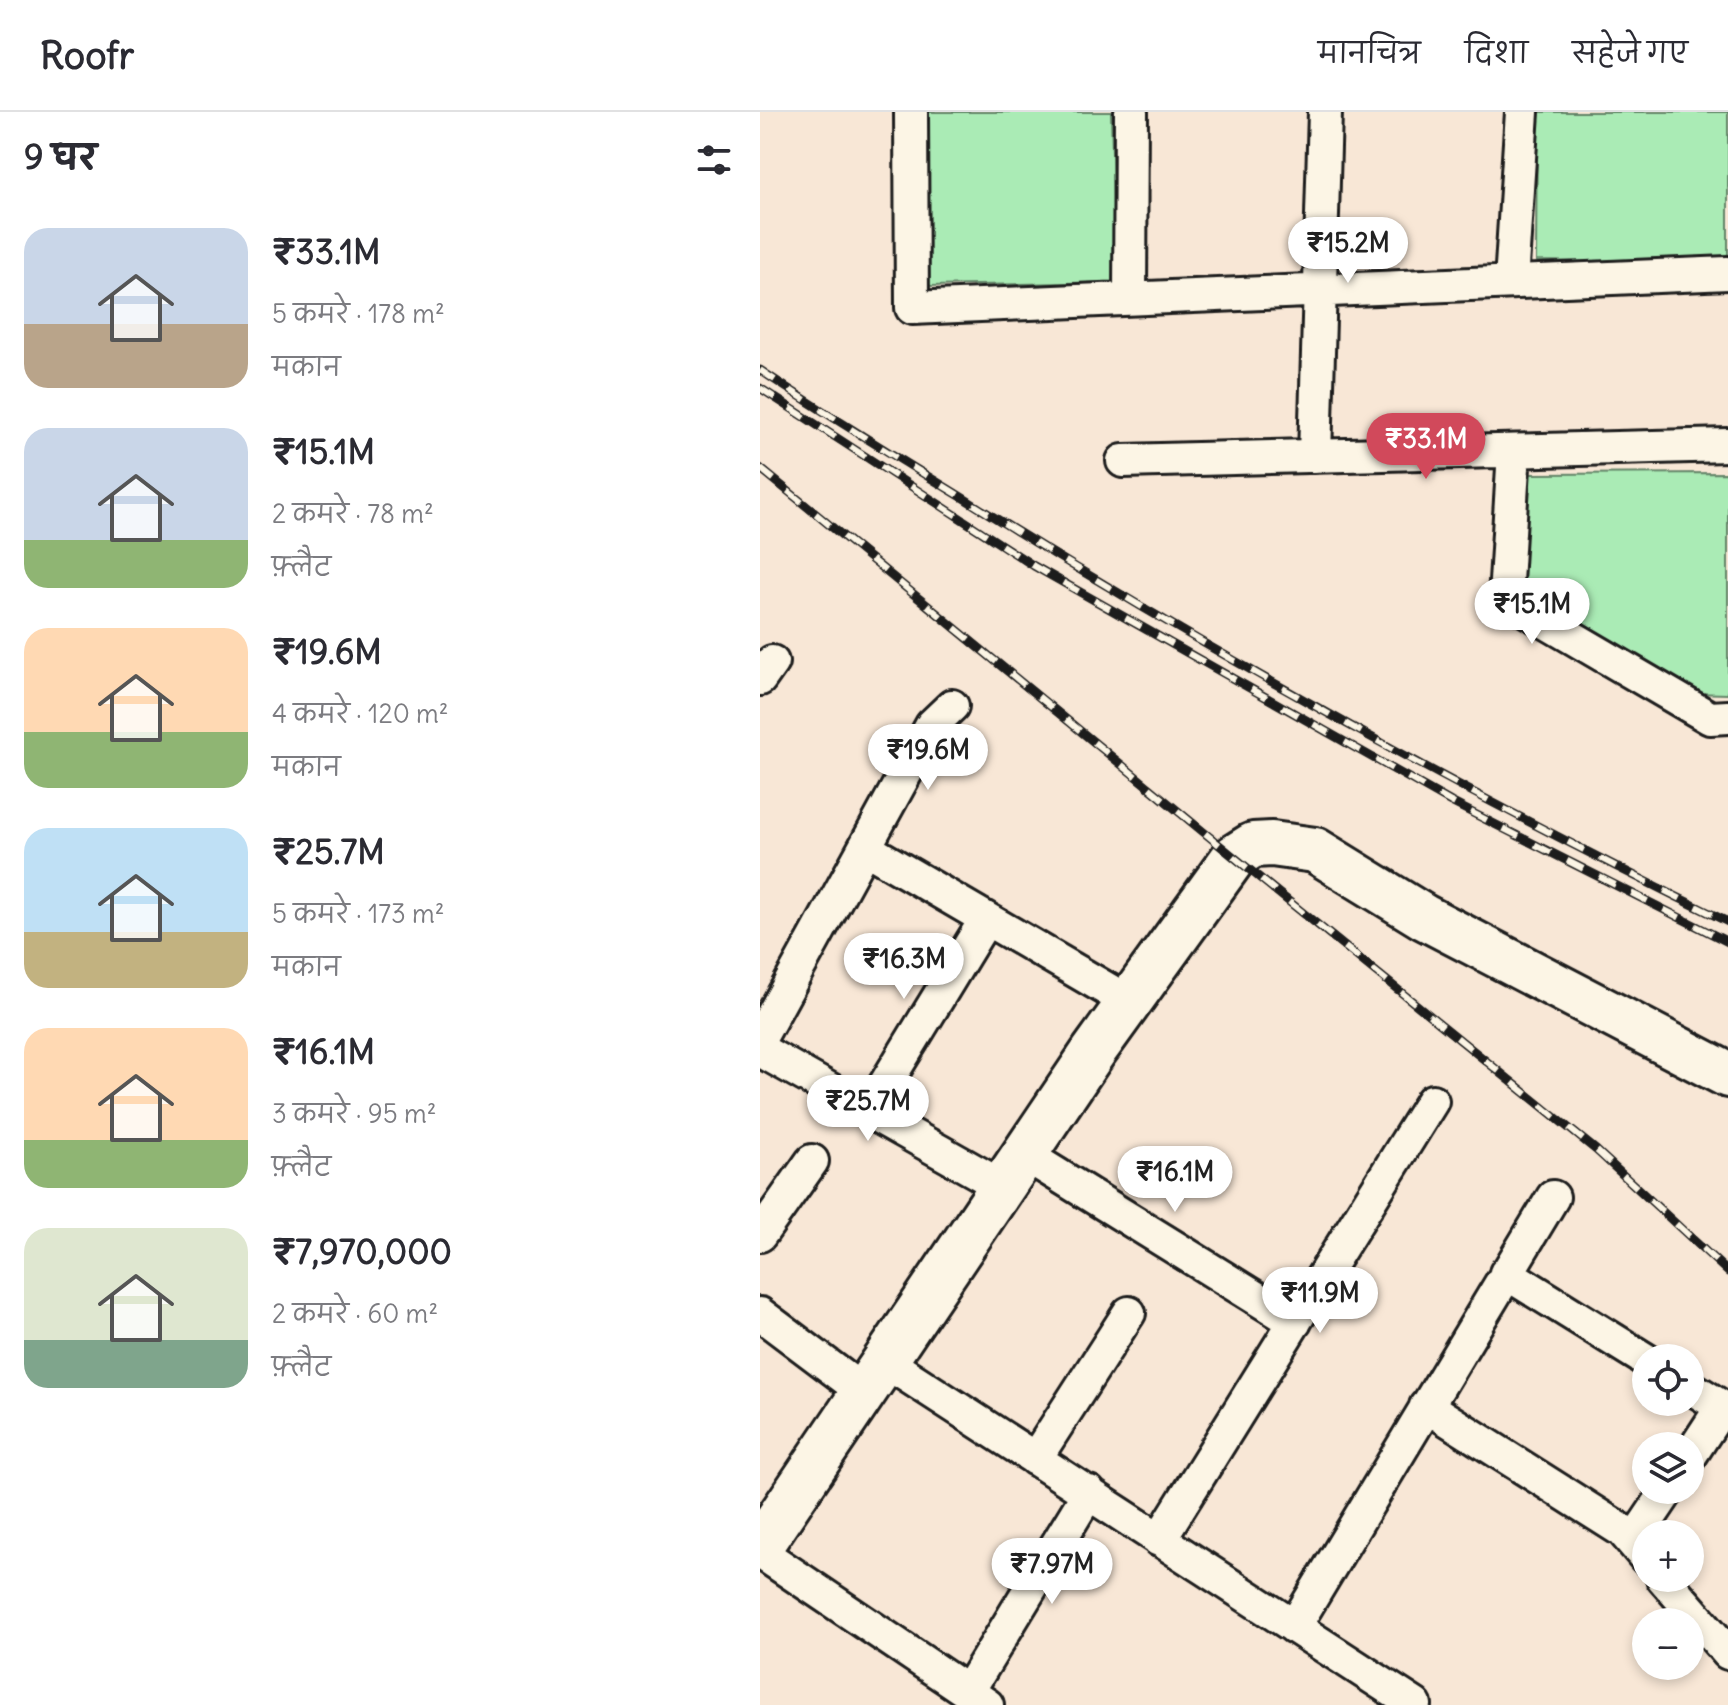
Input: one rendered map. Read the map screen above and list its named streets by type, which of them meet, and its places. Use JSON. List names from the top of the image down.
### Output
{
  "page": {
    "header": "Roofr",
    "nav": ["मानचित्र", "दिशा", "सहेजे गए"],
    "heading": "9 घर",
    "list": [
      {
        "name": "₹33.1M",
        "note": "5 कमरे · 178 m² · मकान"
      },
      {
        "name": "₹15.1M",
        "note": "2 कमरे · 78 m² · फ़्लैट"
      },
      {
        "name": "₹19.6M",
        "note": "4 कमरे · 120 m² · मकान"
      },
      {
        "name": "₹25.7M",
        "note": "5 कमरे · 173 m² · मकान"
      },
      {
        "name": "₹16.1M",
        "note": "3 कमरे · 95 m² · फ़्लैट"
      },
      {
        "name": "₹7,970,000",
        "note": "2 कमरे · 60 m² · फ़्लैट"
      }
    ],
    "price": [
      "₹15.2M",
      "₹33.1M",
      "₹15.1M",
      "₹19.6M",
      "₹16.3M",
      "₹25.7M",
      "₹16.1M",
      "₹11.9M",
      "₹7.97M"
    ],
    "map_buttons": ["+", "−"]
  }
}
